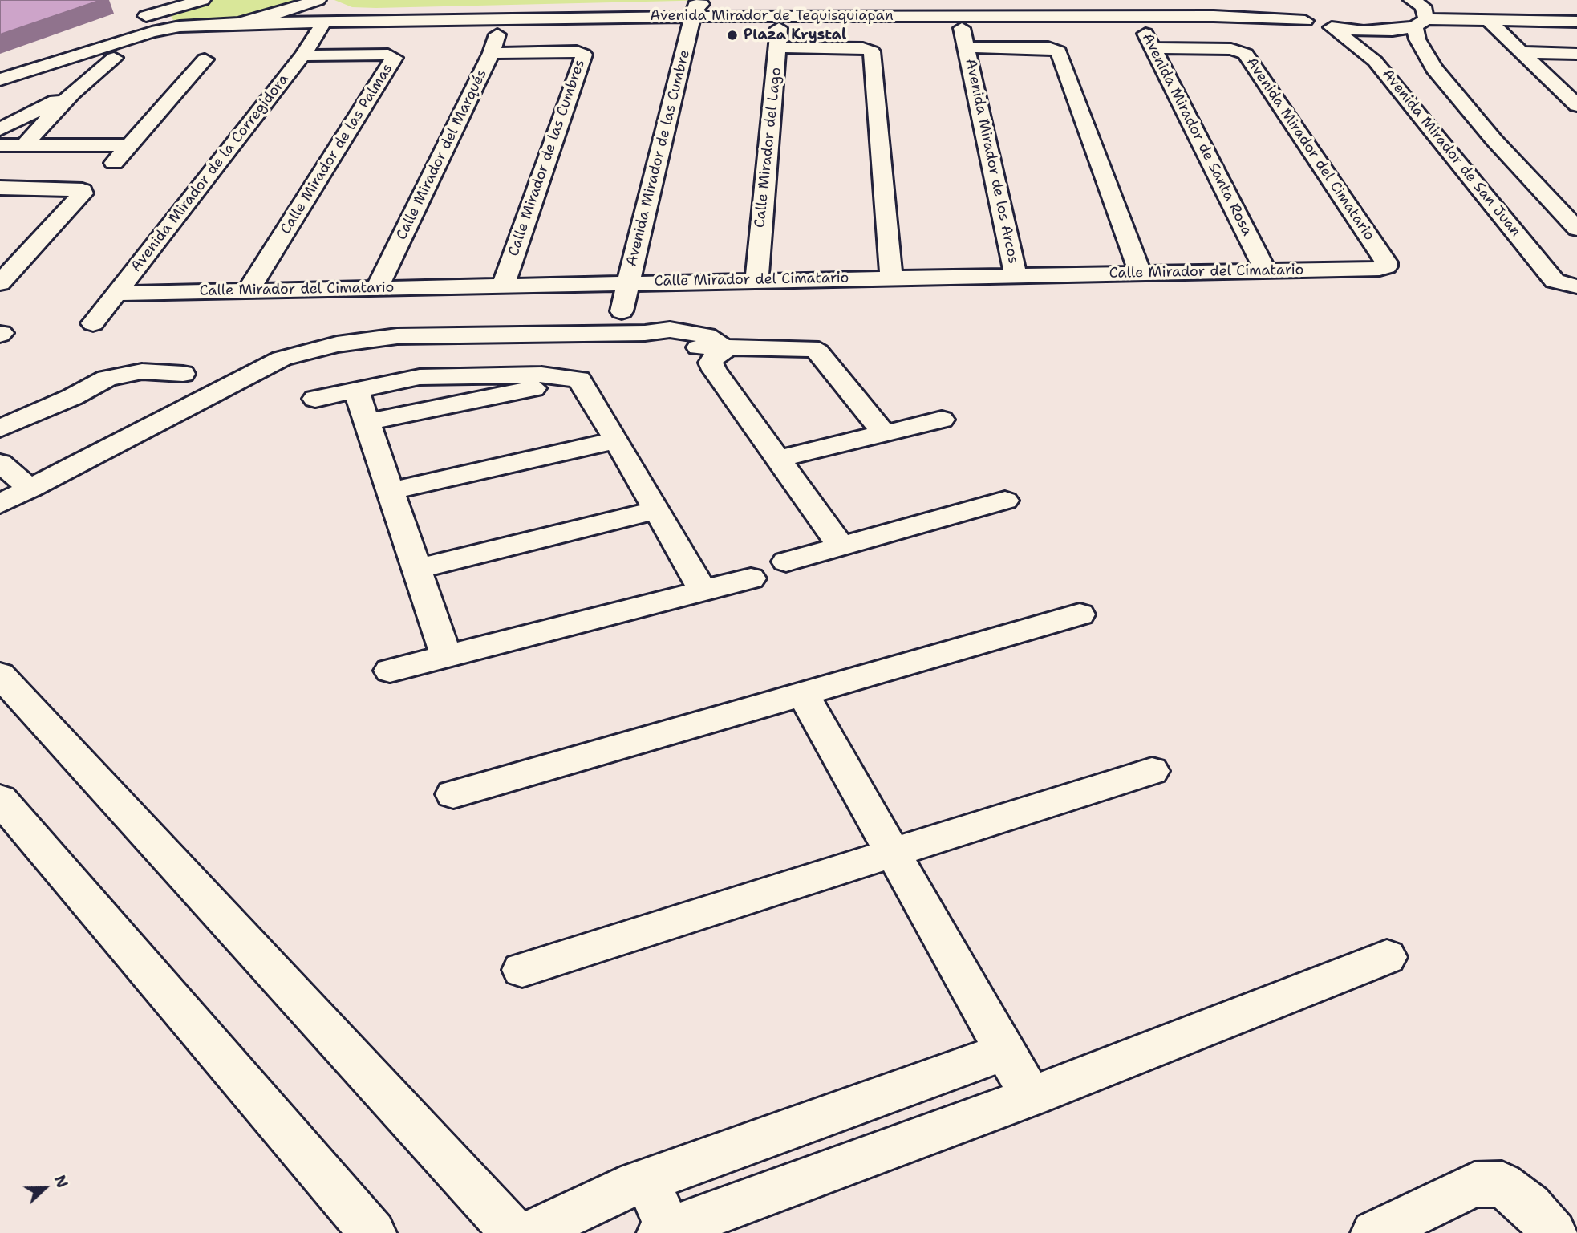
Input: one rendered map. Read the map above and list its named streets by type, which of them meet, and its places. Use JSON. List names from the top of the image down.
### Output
{
  "streets": {
    "street": [
      "Avenida Mirador de Tequisquiapan",
      "Avenida Mirador de Santa Rosa",
      "Calle Mirador del Lago",
      "Calle Mirador de las Palmas",
      "Avenida Mirador del Cimatario",
      "Avenida Mirador de San Juan",
      "Calle Mirador del Marqués",
      "Calle Mirador de las Cumbres",
      "Avenida Mirador de las Cumbre",
      "Avenida Mirador de los Arcos",
      "Avenida Mirador de la Corregidora",
      "Calle Mirador del Cimatario"
    ]
  },
  "crossings": [
    ["Avenida Mirador de Tequisquiapan", "Avenida Mirador de Santa Rosa"],
    ["Avenida Mirador de Tequisquiapan", "Calle Mirador del Lago"],
    ["Avenida Mirador de Tequisquiapan", "Calle Mirador del Marqués"],
    ["Avenida Mirador de Tequisquiapan", "Avenida Mirador de las Cumbre"],
    ["Avenida Mirador de Tequisquiapan", "Avenida Mirador de los Arcos"],
    ["Avenida Mirador de Tequisquiapan", "Avenida Mirador de la Corregidora"],
    ["Avenida Mirador de Santa Rosa", "Avenida Mirador del Cimatario"],
    ["Avenida Mirador de Santa Rosa", "Calle Mirador del Cimatario"],
    ["Calle Mirador del Lago", "Calle Mirador del Cimatario"],
    ["Calle Mirador de las Palmas", "Avenida Mirador de la Corregidora"],
    ["Calle Mirador de las Palmas", "Calle Mirador del Cimatario"],
    ["Avenida Mirador del Cimatario", "Calle Mirador del Cimatario"],
    ["Calle Mirador del Marqués", "Calle Mirador de las Cumbres"],
    ["Calle Mirador del Marqués", "Calle Mirador del Cimatario"],
    ["Calle Mirador de las Cumbres", "Calle Mirador del Cimatario"],
    ["Avenida Mirador de las Cumbre", "Calle Mirador del Cimatario"],
    ["Avenida Mirador de los Arcos", "Calle Mirador del Cimatario"],
    ["Avenida Mirador de la Corregidora", "Calle Mirador del Cimatario"]
  ],
  "places": ["Plaza Krystal"],
  "north": "right"
}
